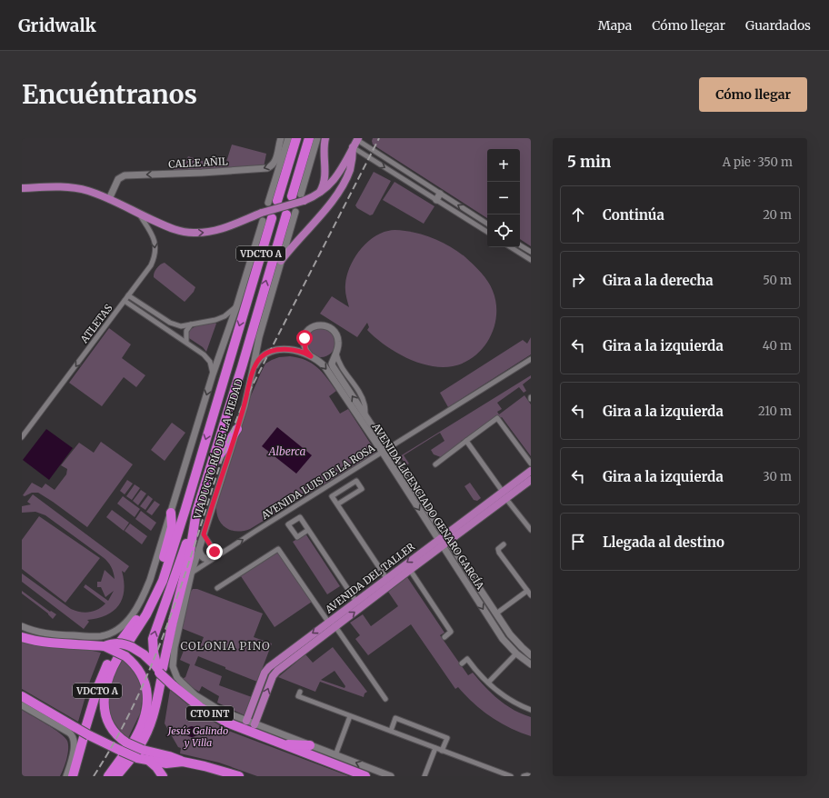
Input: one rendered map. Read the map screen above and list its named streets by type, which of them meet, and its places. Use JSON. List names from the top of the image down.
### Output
{
  "streets": {
    "highway": ["VDCTO A", "VIADUCTO RÍO DE LA PIEDAD", "CTO INT"],
    "main road": ["CALLE AÑIL", "AVENIDA LICENCIADO GENARO GARCÍA", "AVENIDA DEL TALLER"],
    "street": ["ATLETAS", "AVENIDA LUIS DE LA ROSA"]
  },
  "crossings": [
    ["VDCTO A", "VIADUCTO RÍO DE LA PIEDAD"],
    ["VDCTO A", "CTO INT"],
    ["VIADUCTO RÍO DE LA PIEDAD", "AVENIDA LUIS DE LA ROSA"],
    ["VIADUCTO RÍO DE LA PIEDAD", "AVENIDA LICENCIADO GENARO GARCÍA"],
    ["VIADUCTO RÍO DE LA PIEDAD", "AVENIDA DEL TALLER"],
    ["VIADUCTO RÍO DE LA PIEDAD", "CTO INT"],
    ["AVENIDA LUIS DE LA ROSA", "AVENIDA LICENCIADO GENARO GARCÍA"],
    ["AVENIDA LICENCIADO GENARO GARCÍA", "AVENIDA DEL TALLER"],
    ["AVENIDA DEL TALLER", "CTO INT"]
  ],
  "one_way": ["ATLETAS", "AVENIDA LUIS DE LA ROSA"],
  "districts": ["COLONIA PINO"],
  "water": ["Alberca"],
  "parks": ["Jesús Galindo y Villa"],
  "page": {
    "header": "Gridwalk",
    "nav": ["Mapa", "Cómo llegar", "Guardados"],
    "buttons": "Cómo llegar",
    "title": "Encuéntranos",
    "heading": ["5 min", "A pie · 350 m"],
    "map_buttons": ["+", "−"],
    "list": [
      ["Continúa", "20 m"],
      ["Gira a la derecha", "50 m"],
      ["Gira a la izquierda", "40 m"],
      ["Gira a la izquierda", "210 m"],
      ["Gira a la izquierda", "30 m"],
      "Llegada al destino"
    ]
  }
}
